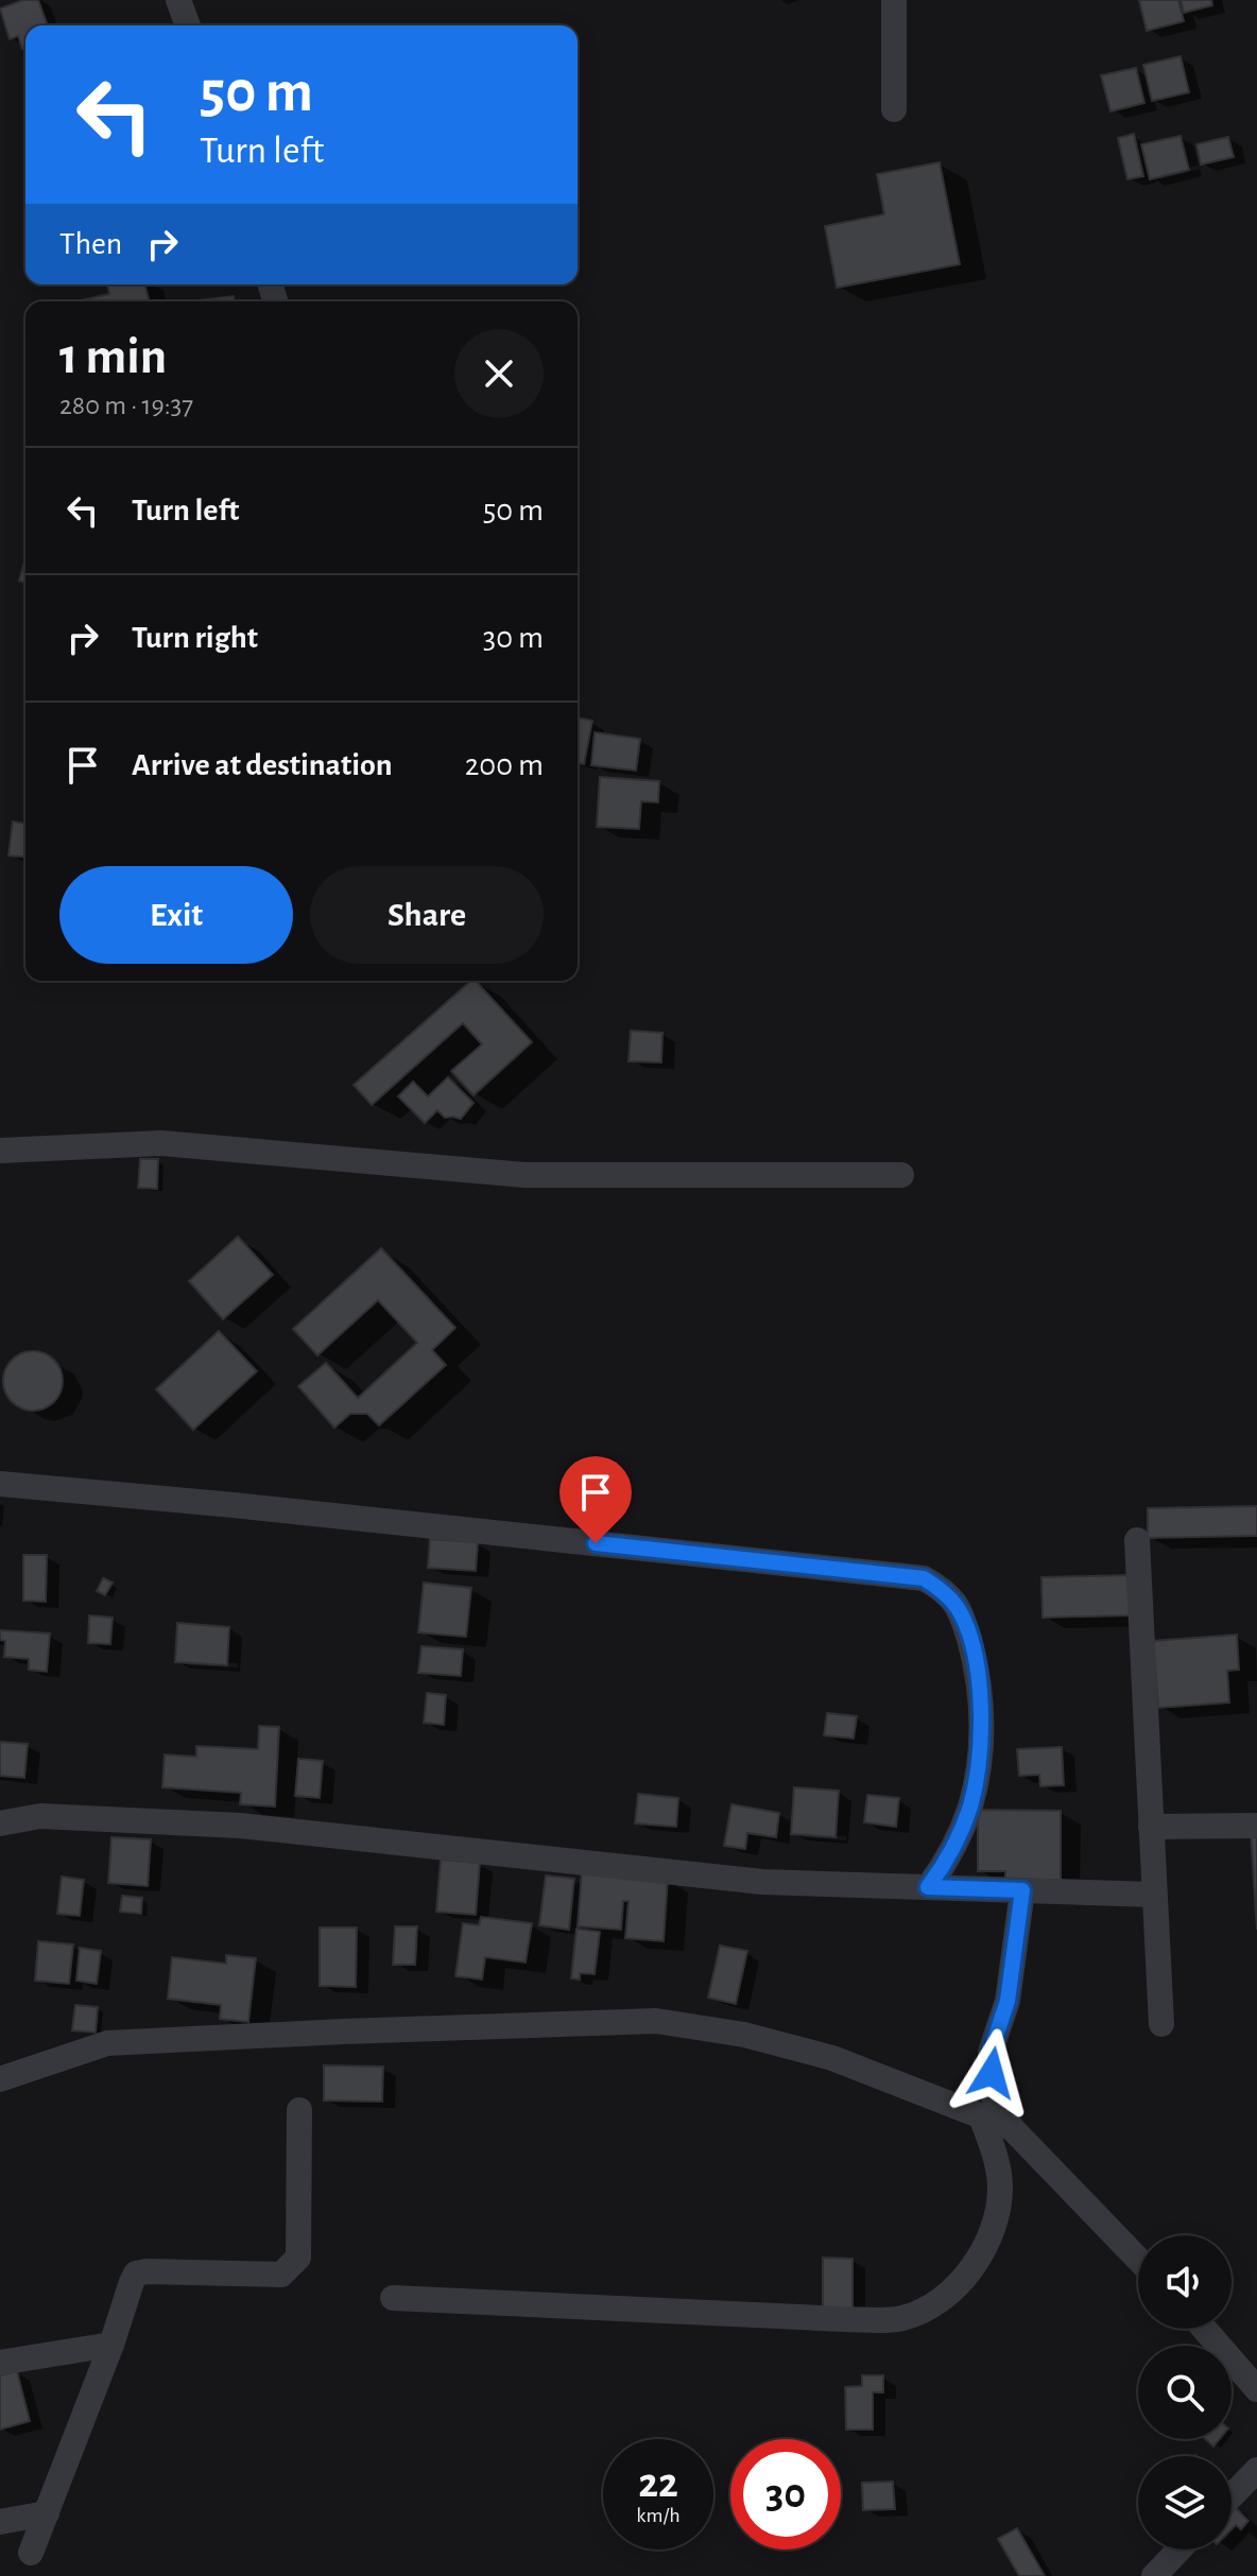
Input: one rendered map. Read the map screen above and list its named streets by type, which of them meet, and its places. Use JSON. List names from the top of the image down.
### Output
{
  "page": {
    "turn": ["50 m", "Turn left"],
    "then": "Then",
    "heading": ["1 min", "280 m · 19:37"],
    "list": [
      {
        "name": "Turn left",
        "value": "50 m"
      },
      {
        "name": "Turn right",
        "value": "30 m"
      },
      {
        "name": "Arrive at destination",
        "value": "200 m"
      }
    ],
    "buttons": ["Exit", "Share"],
    "speed": "22 km/h",
    "limit": "30"
  }
}
